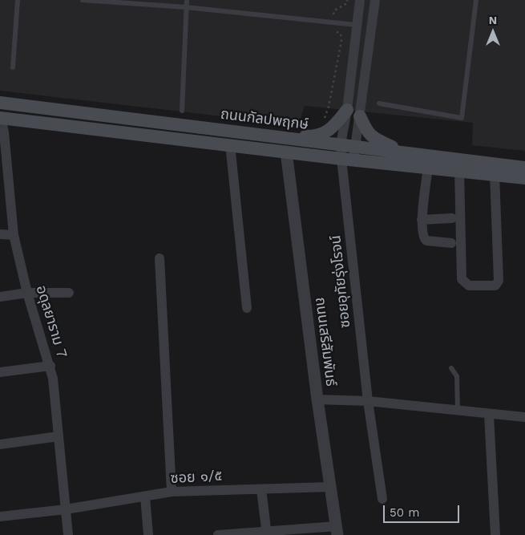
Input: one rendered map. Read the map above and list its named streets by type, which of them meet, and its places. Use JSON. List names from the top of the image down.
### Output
{
  "streets": {
    "main road": ["ถนนกัลปพฤกษ์"],
    "street": [
      "ซอยอุทัยรุ่งโรจน์",
      "อดุลยาราม 7",
      "ถนนเสรีสัมพันธ์",
      "ซอย ๑/๕"
    ]
  },
  "crossings": [
    ["ถนนกัลปพฤกษ์", "ซอยอุทัยรุ่งโรจน์"],
    ["ถนนกัลปพฤกษ์", "อดุลยาราม 7"],
    ["ถนนกัลปพฤกษ์", "ถนนเสรีสัมพันธ์"],
    ["อดุลยาราม 7", "ซอย ๑/๕"],
    ["ถนนเสรีสัมพันธ์", "ซอย ๑/๕"]
  ],
  "scale_bar": "50 m",
  "north": "top"
}
